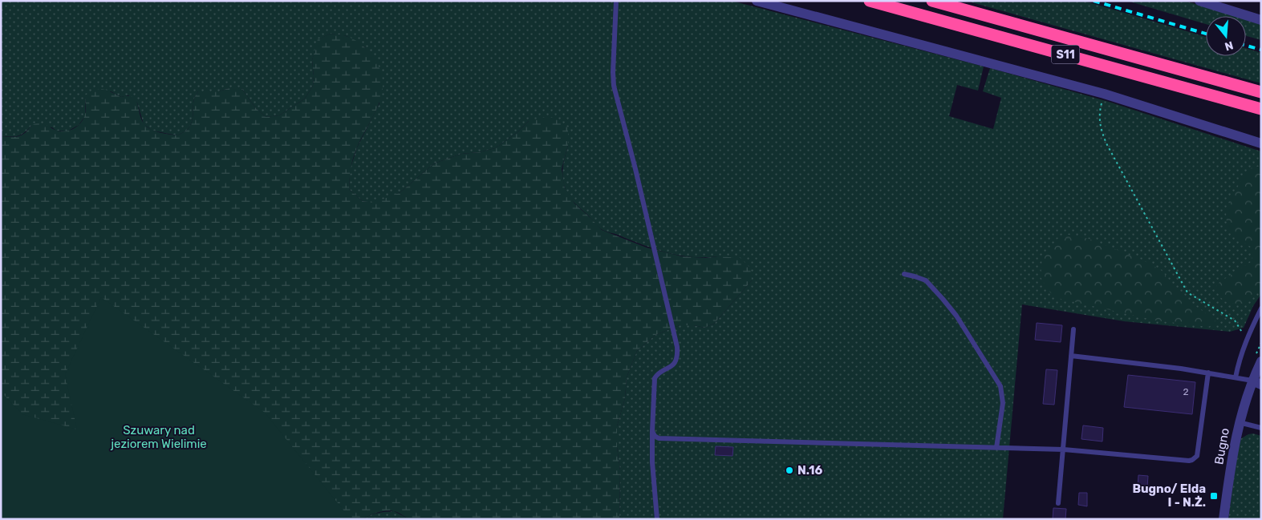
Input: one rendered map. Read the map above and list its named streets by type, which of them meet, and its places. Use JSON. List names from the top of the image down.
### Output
{
  "streets": {
    "highway": ["S11"],
    "street": ["Bugno"]
  },
  "parks": ["Szuwary nad jeziorem Wielimie"],
  "places": {
    "other": ["N.16"],
    "transit": ["Bugno/ Elda I - N.Ż."]
  },
  "house_numbers": ["2"],
  "north": "bottom"
}
